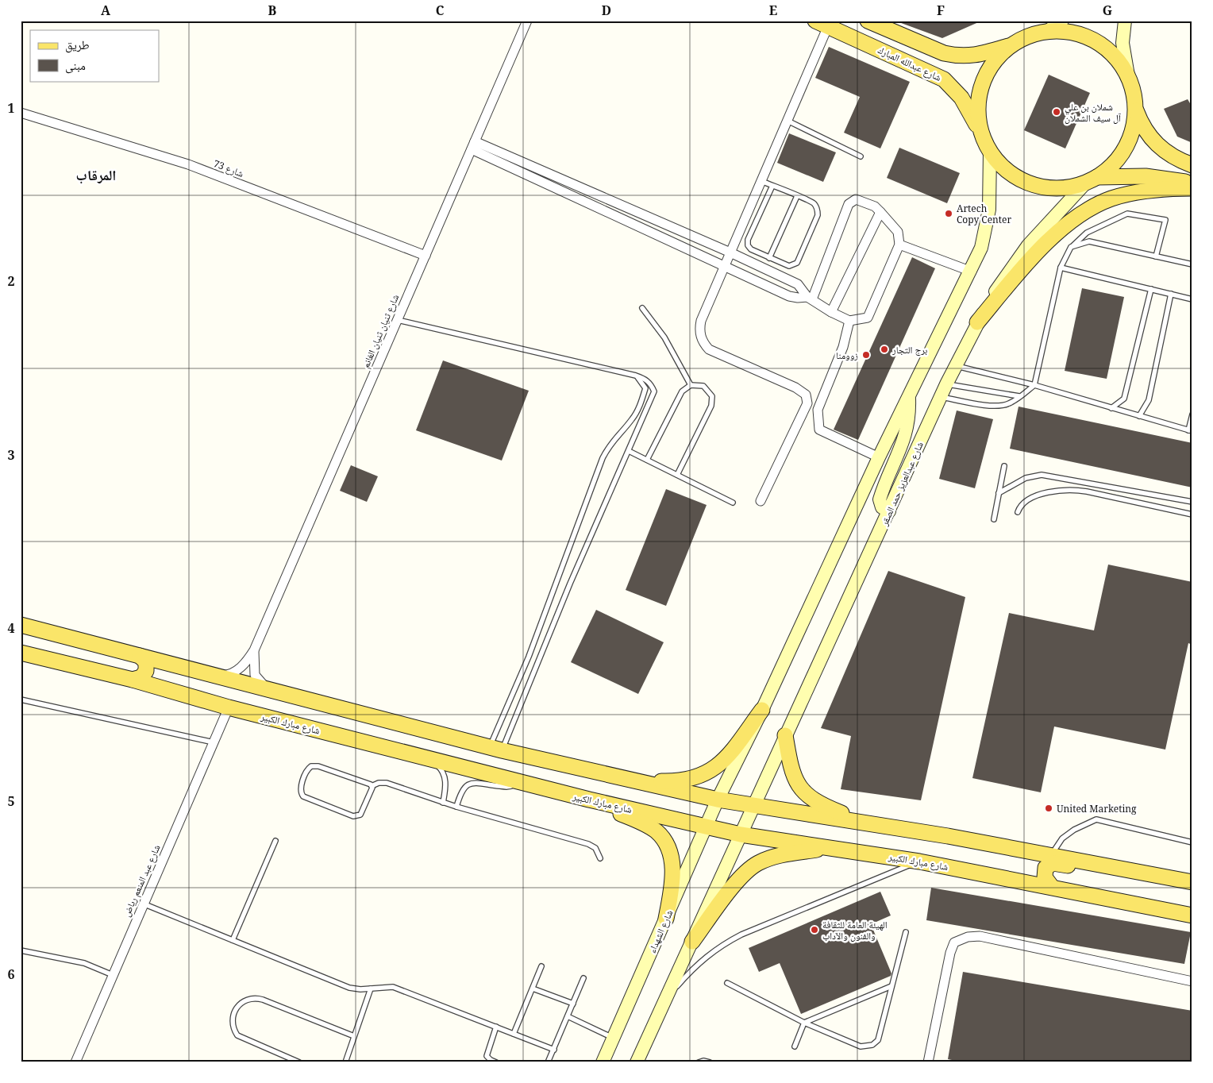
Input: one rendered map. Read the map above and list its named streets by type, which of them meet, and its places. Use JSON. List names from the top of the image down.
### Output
{
  "streets": {
    "main road": [
      "شارع عبدالله المبارك",
      "شارع عبدالعزيز حمد الصقر",
      "شارع مبارك الكبير",
      "شارع الشهداء"
    ],
    "street": ["شارع 73", "شارع ثنيان ثنيان الغانم", "شارع عبد المنعم رياض"]
  },
  "crossings": [
    ["شارع 73", "شارع ثنيان ثنيان الغانم"],
    ["شارع مبارك الكبير", "شارع عبد المنعم رياض"],
    ["شارع مبارك الكبير", "شارع الشهداء"]
  ],
  "districts": ["المرقاب"],
  "places": [
    "شملان بن علي آل سيف الشملان",
    "Artech Copy Center",
    "برج التجار",
    "زوومنا",
    "United Marketing",
    "الهيئة العامة للثقافة والفنون والآداب"
  ],
  "legend": ["طريق", "مبنى"],
  "grid": {
    "columns": [
      "A",
      "B",
      "C",
      "D",
      "E",
      "F",
      "G"
    ],
    "rows": [
      "1",
      "2",
      "3",
      "4",
      "5",
      "6"
    ]
  }
}
